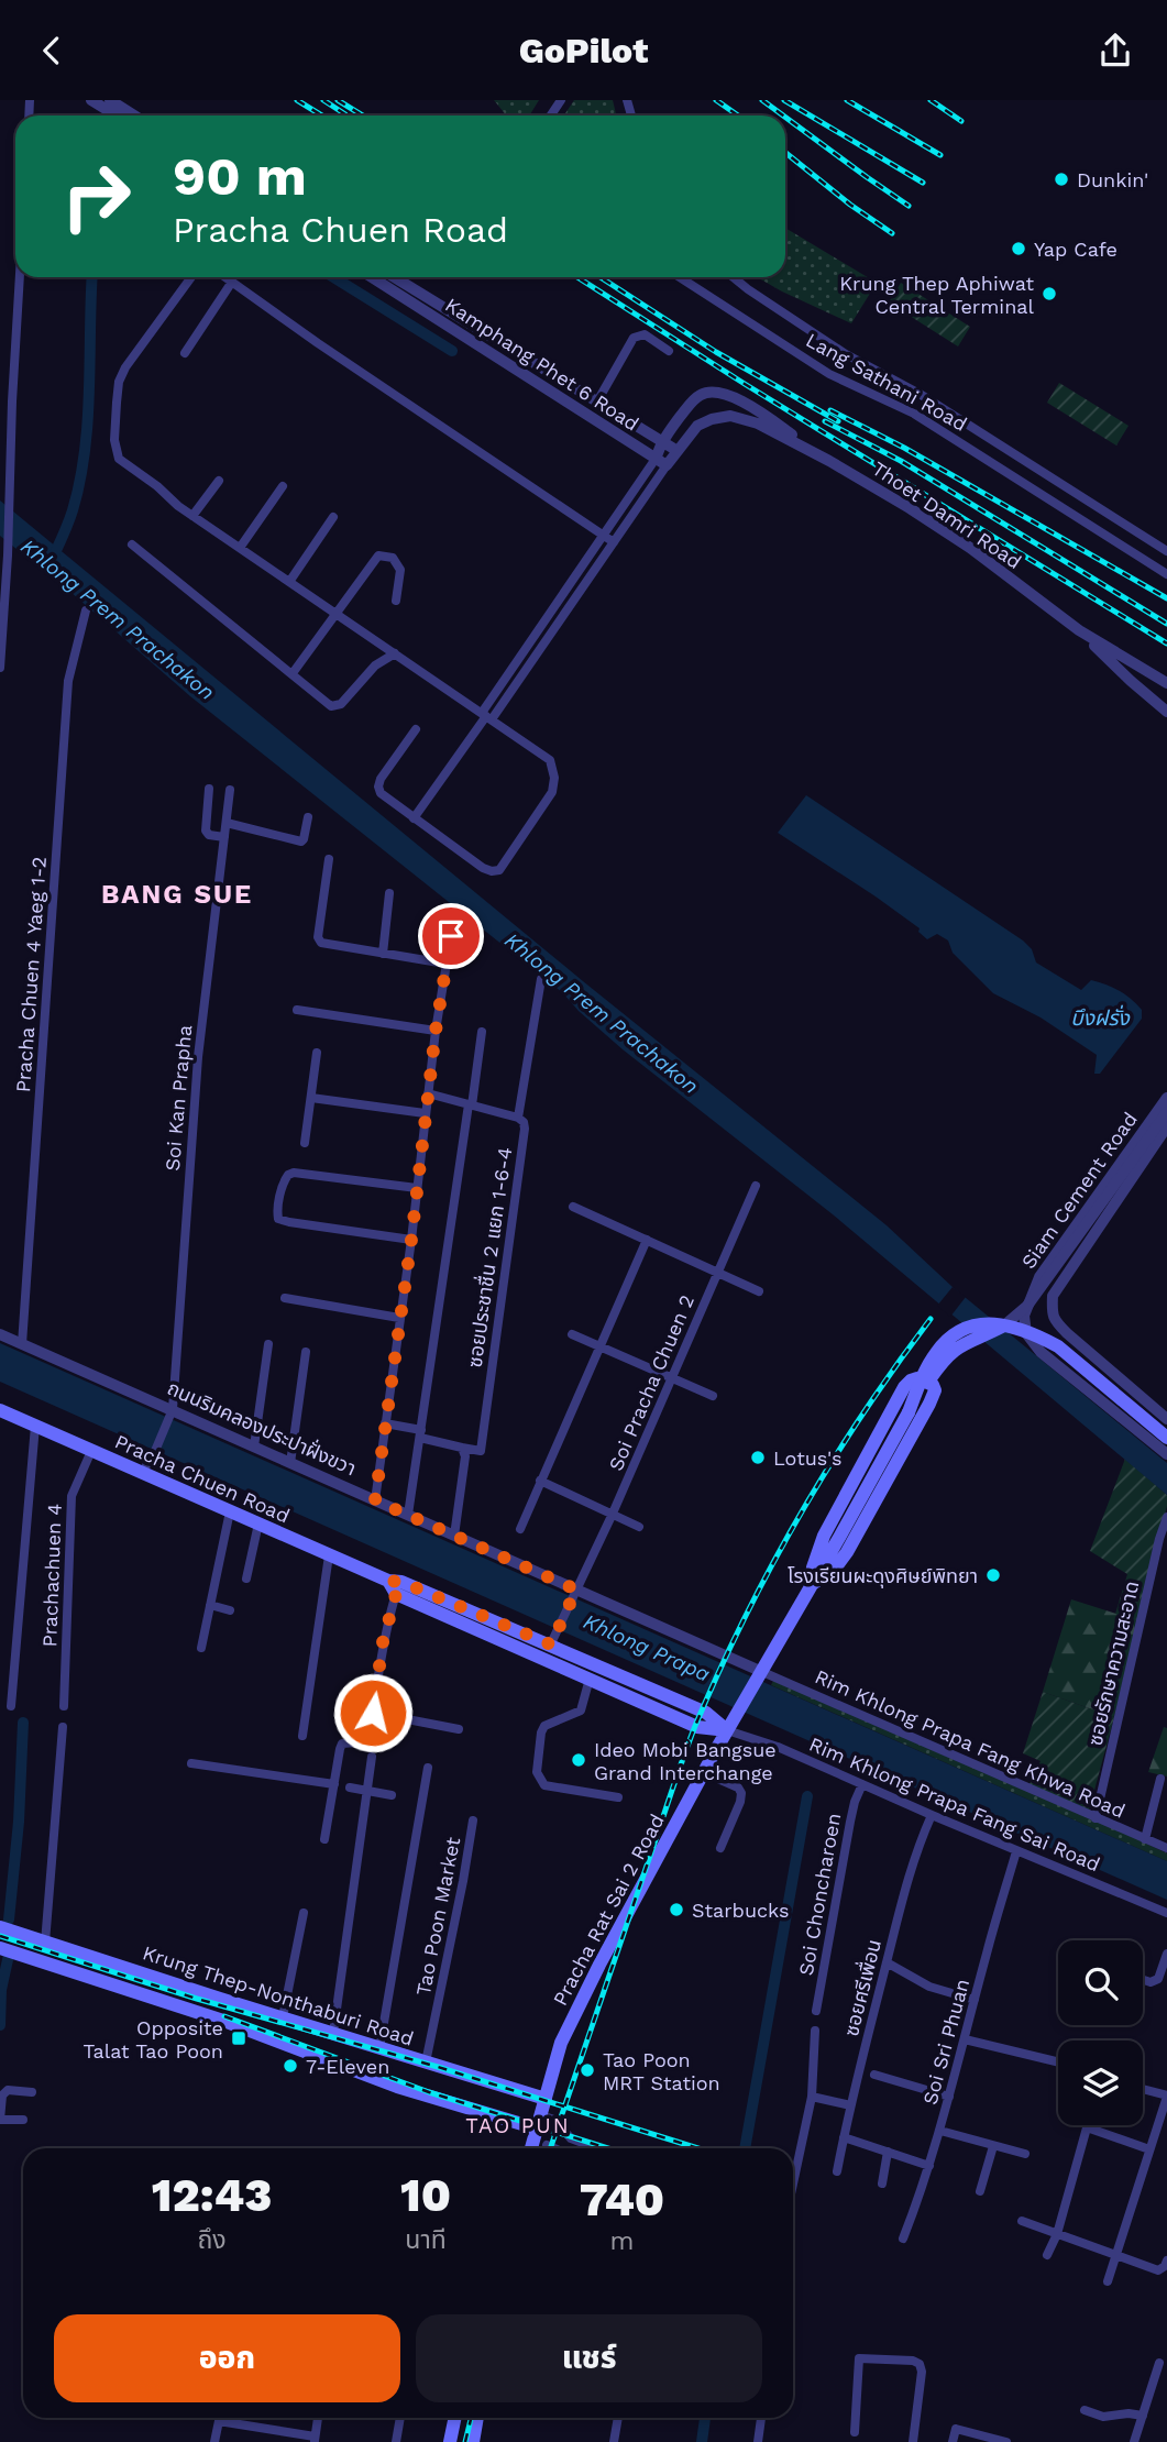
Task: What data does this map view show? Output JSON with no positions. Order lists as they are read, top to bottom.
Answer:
{
  "streets": {
    "main road": ["Pracha Chuen Road", "Pracha Rat Sai 2 Road", "Krung Thep-Nonthaburi Road"],
    "street": [
      "Kamphang Phet 6 Road",
      "Lang Sathani Road",
      "Thoet Damri Road",
      "Pracha Chuen 4 Yaeg 1-2",
      "Soi Kan Prapha",
      "Siam Cement Road",
      "ซอยประชาชื่น 2 แยก 1-6-4",
      "Soi Pracha Chuen 2",
      "ถนนริมคลองประปาฝั่งขวา",
      "Prachachuen 4",
      "ซอยรักษาความสะอาด",
      "Rim Khlong Prapa Fang Khwa Road",
      "Rim Khlong Prapa Fang Sai Road",
      "Soi Choncharoen",
      "Tao Poon Market",
      "ซอยศรีเพื่อน",
      "Soi Sri Phuan"
    ]
  },
  "crossings": [
    ["Kamphang Phet 6 Road", "Thoet Damri Road"],
    ["Pracha Chuen 4 Yaeg 1-2", "ถนนริมคลองประปาฝั่งขวา"],
    ["Soi Kan Prapha", "ถนนริมคลองประปาฝั่งขวา"],
    ["Soi Kan Prapha", "Pracha Chuen Road"],
    ["Siam Cement Road", "Pracha Rat Sai 2 Road"],
    ["Soi Pracha Chuen 2", "ถนนริมคลองประปาฝั่งขวา"],
    ["Soi Pracha Chuen 2", "Pracha Chuen Road"],
    ["ถนนริมคลองประปาฝั่งขวา", "Rim Khlong Prapa Fang Khwa Road"],
    ["ถนนริมคลองประปาฝั่งขวา", "Pracha Rat Sai 2 Road"],
    ["Pracha Chuen Road", "Prachachuen 4"],
    ["Pracha Chuen Road", "Rim Khlong Prapa Fang Sai Road"],
    ["Pracha Chuen Road", "Pracha Rat Sai 2 Road"],
    ["ซอยรักษาความสะอาด", "Rim Khlong Prapa Fang Khwa Road"],
    ["Rim Khlong Prapa Fang Khwa Road", "Pracha Rat Sai 2 Road"],
    ["Rim Khlong Prapa Fang Sai Road", "Soi Choncharoen"],
    ["Rim Khlong Prapa Fang Sai Road", "Pracha Rat Sai 2 Road"],
    ["Rim Khlong Prapa Fang Sai Road", "ซอยศรีเพื่อน"],
    ["Rim Khlong Prapa Fang Sai Road", "Soi Sri Phuan"],
    ["Pracha Rat Sai 2 Road", "Krung Thep-Nonthaburi Road"],
    ["Tao Poon Market", "Krung Thep-Nonthaburi Road"]
  ],
  "districts": ["BANG SUE", "TAO PUN"],
  "water": ["Khlong Prem Prachakon", "บึงฝรั่ง", "Khlong Prapa"],
  "places": {
    "other": [
      "Dunkin'",
      "Yap Cafe",
      "Krung Thep Aphiwat Central Terminal",
      "Lotus's",
      "โรงเรียนผะดุงศิษย์พิทยา",
      "Ideo Mobi Bangsue Grand Interchange",
      "Starbucks",
      "7-Eleven",
      "Tao Poon MRT Station"
    ],
    "transit": ["Opposite Talat Tao Poon"]
  },
  "page": {
    "header": "GoPilot",
    "turn": ["90 m", "Pracha Chuen Road"],
    "eta": [
      "12:43",
      "ถึง",
      "10",
      "นาที",
      "740",
      "m"
    ],
    "buttons": ["ออก", "แชร์"]
  }
}
